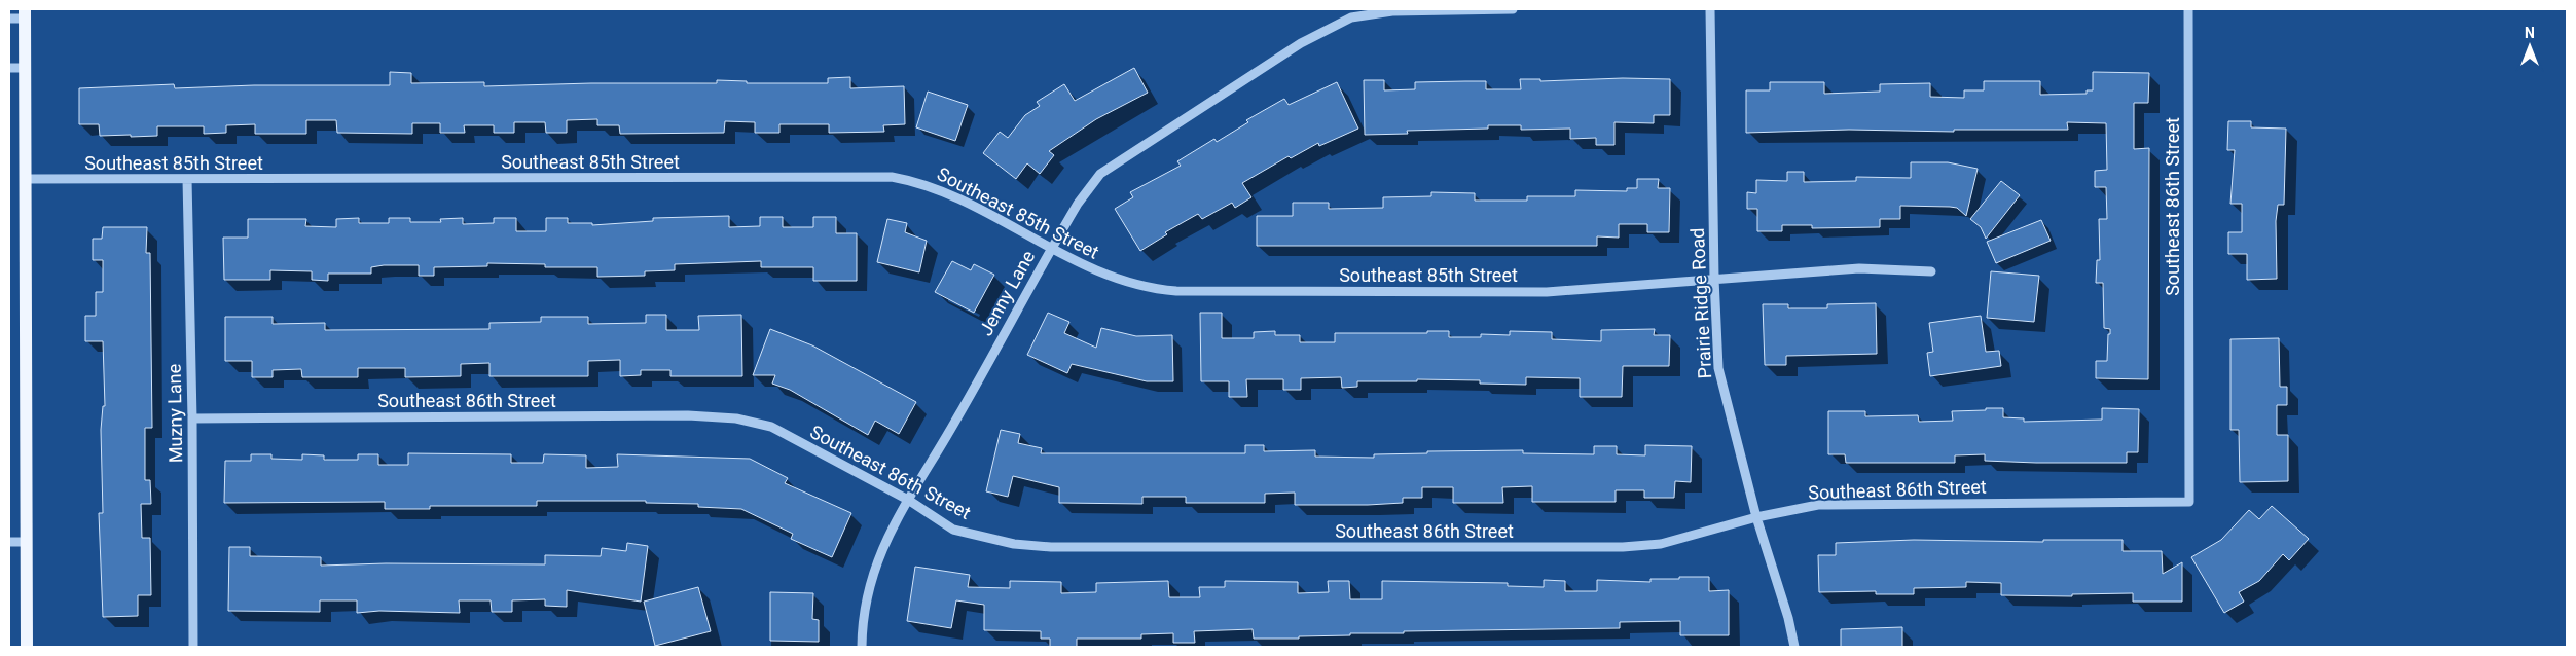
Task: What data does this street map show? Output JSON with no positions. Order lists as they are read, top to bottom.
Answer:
{
  "streets": {
    "street": [
      "Southeast 85th Street",
      "Southeast 86th Street",
      "Jenny Lane",
      "Prairie Ridge Road",
      "Muzny Lane"
    ]
  },
  "crossings": [
    ["Southeast 85th Street", "Jenny Lane"],
    ["Southeast 85th Street", "Prairie Ridge Road"],
    ["Southeast 85th Street", "Muzny Lane"],
    ["Southeast 86th Street", "Jenny Lane"],
    ["Southeast 86th Street", "Prairie Ridge Road"],
    ["Southeast 86th Street", "Muzny Lane"]
  ],
  "north": "top"
}
